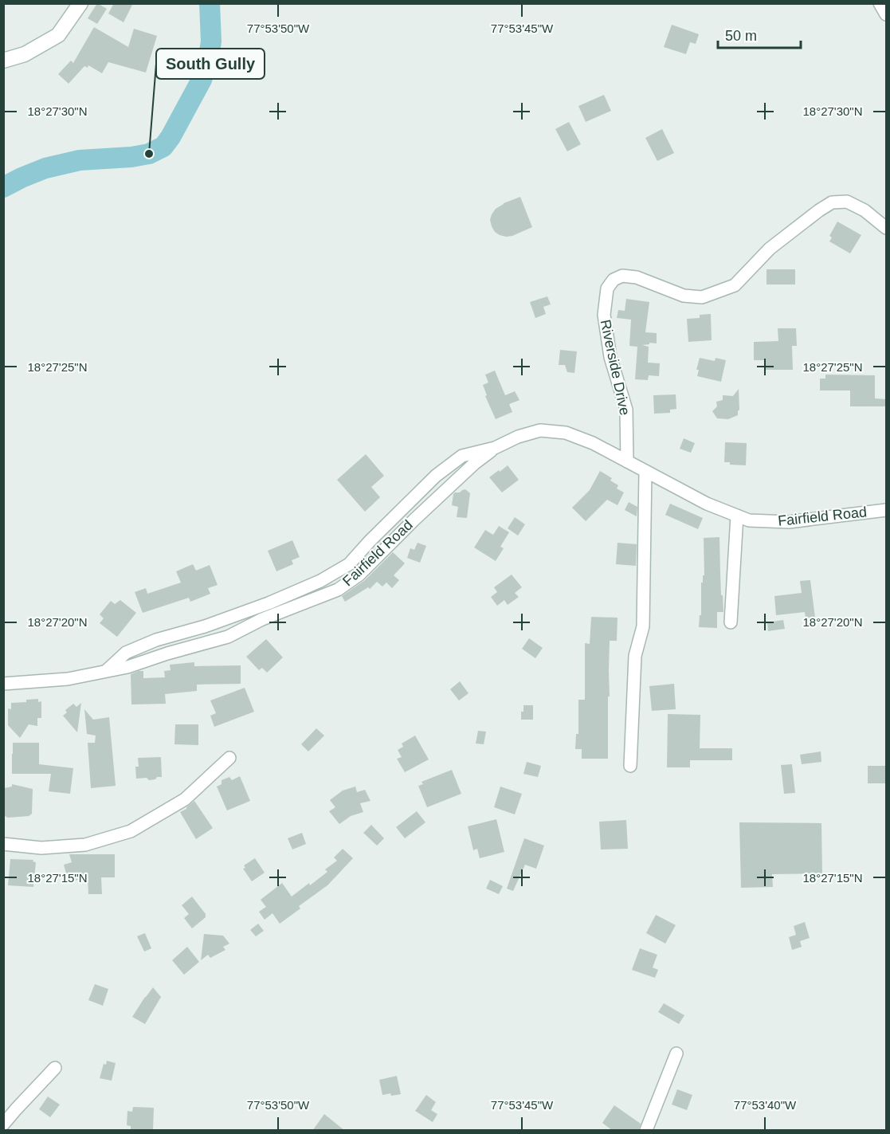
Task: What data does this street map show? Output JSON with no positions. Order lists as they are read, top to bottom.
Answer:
{
  "streets": {
    "street": ["Riverside Drive", "Fairfield Road"]
  },
  "crossings": [
    ["Riverside Drive", "Fairfield Road"]
  ],
  "places": ["South Gully"],
  "scale_bar": "50 m",
  "coordinates": [
    "77°53'50\"W",
    "77°53'45\"W",
    "18°27'30\"N",
    "18°27'25\"N",
    "18°27'20\"N",
    "18°27'15\"N",
    "77°53'40\"W"
  ]
}
